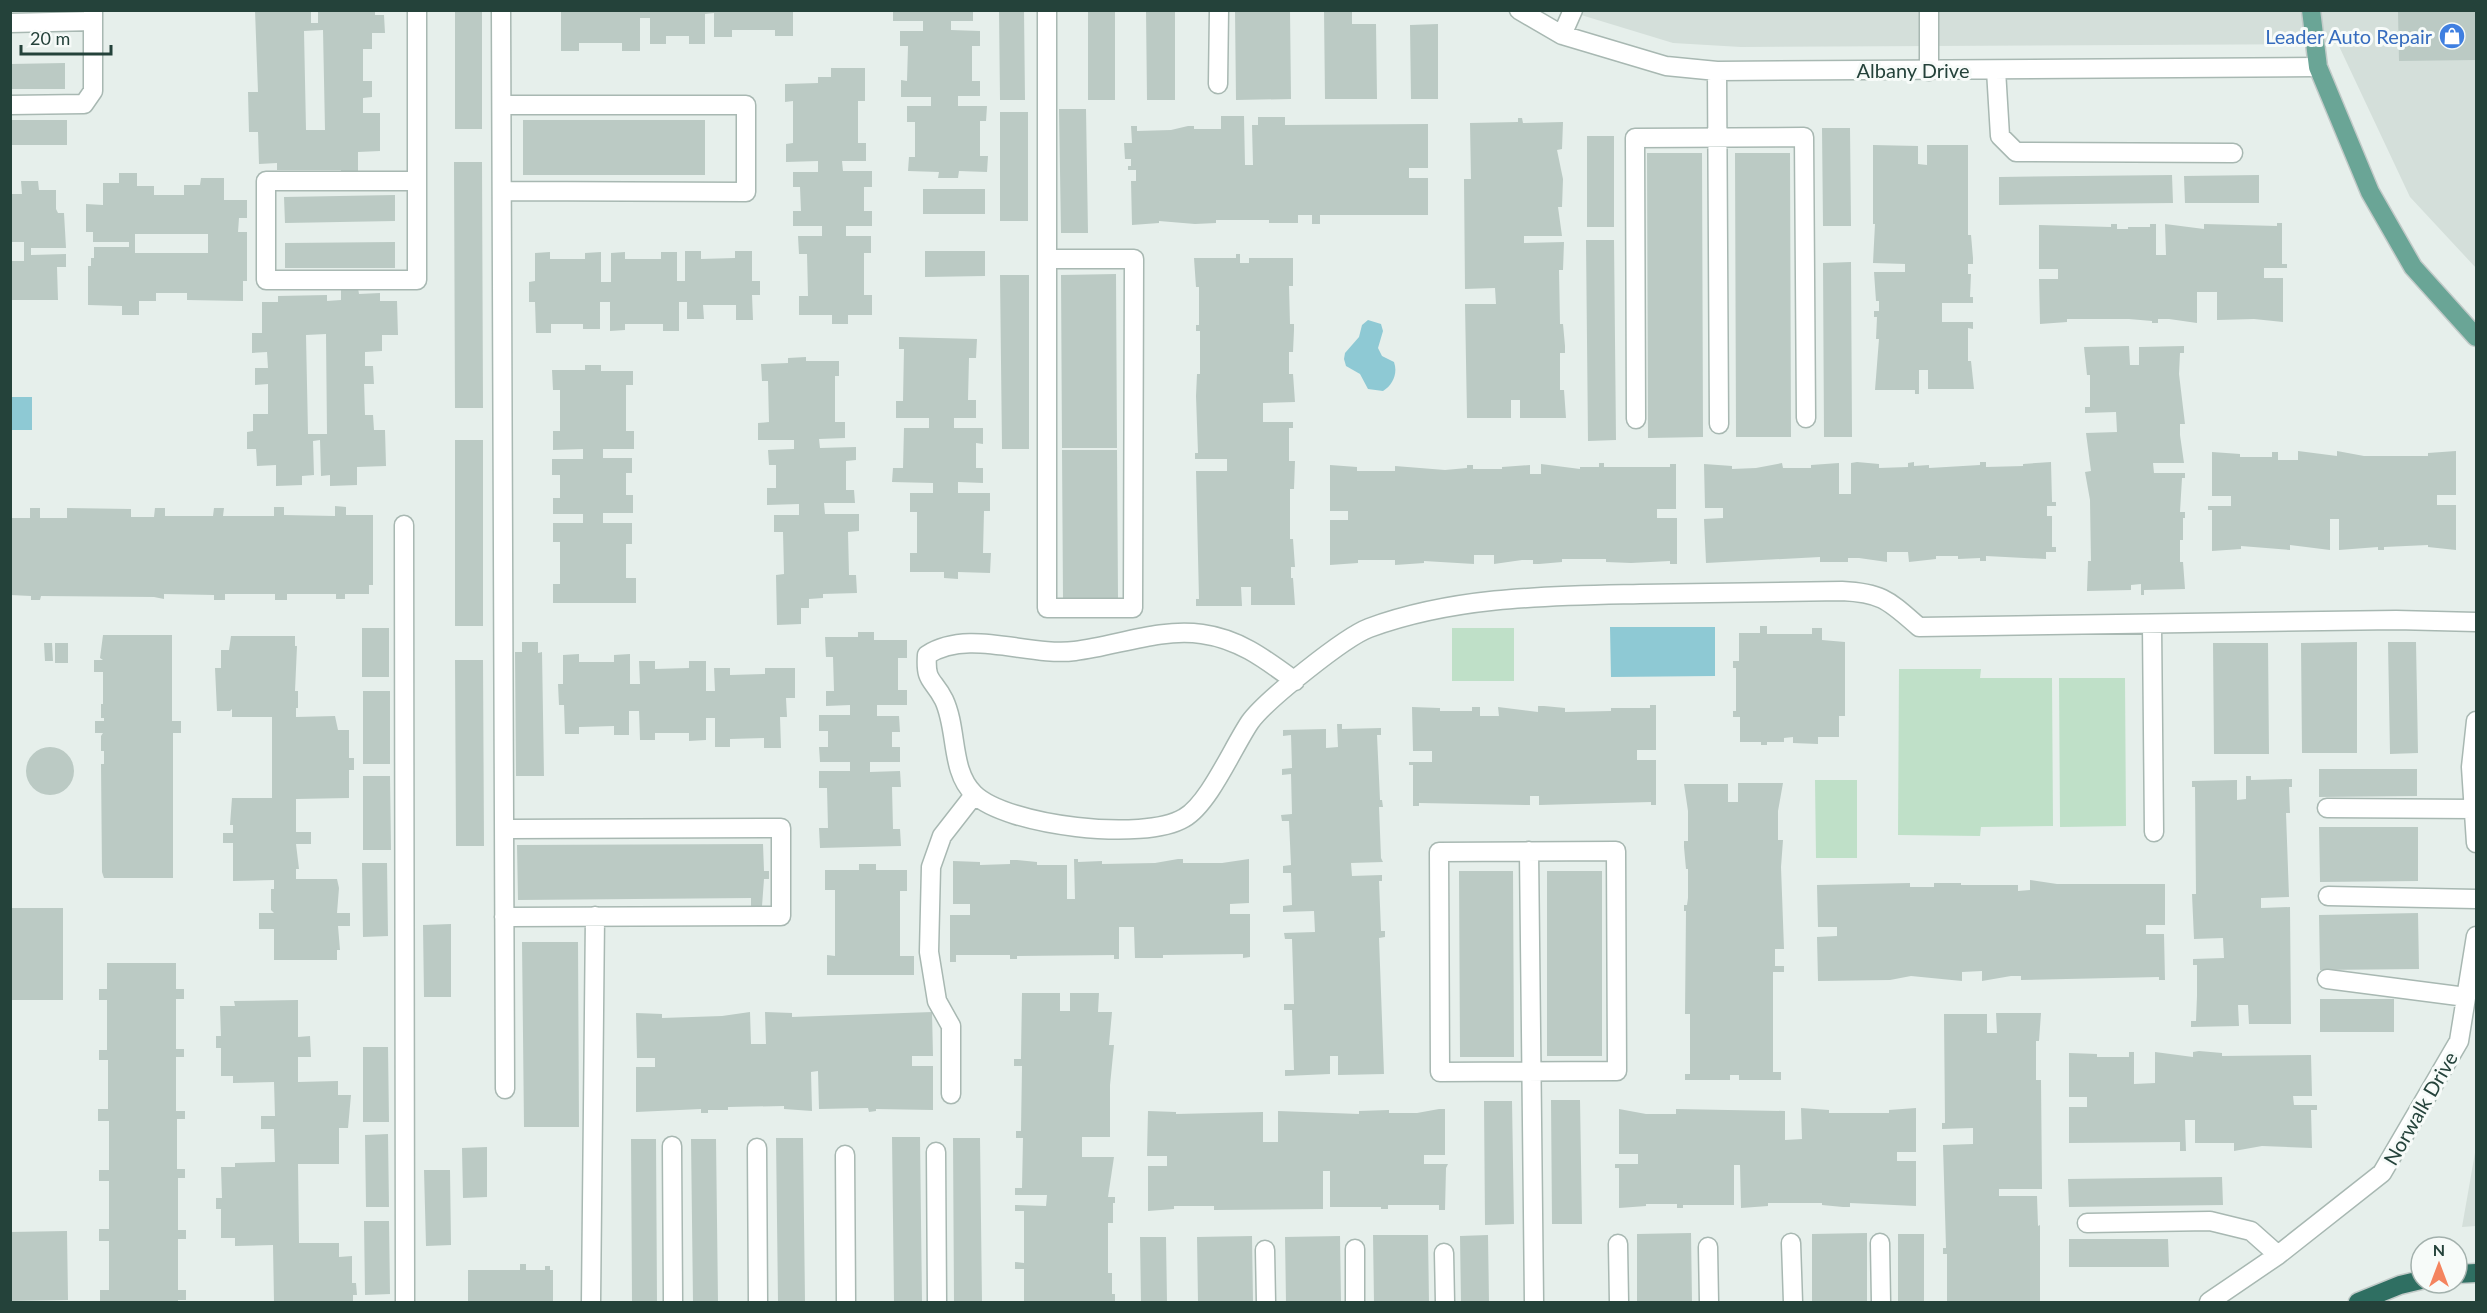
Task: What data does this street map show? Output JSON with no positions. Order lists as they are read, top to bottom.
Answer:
{
  "streets": {
    "street": ["Albany Drive", "Norwalk Drive"]
  },
  "places": {
    "shop": ["Leader Auto Repair"]
  },
  "scale_bar": "20 m",
  "north": "top"
}
